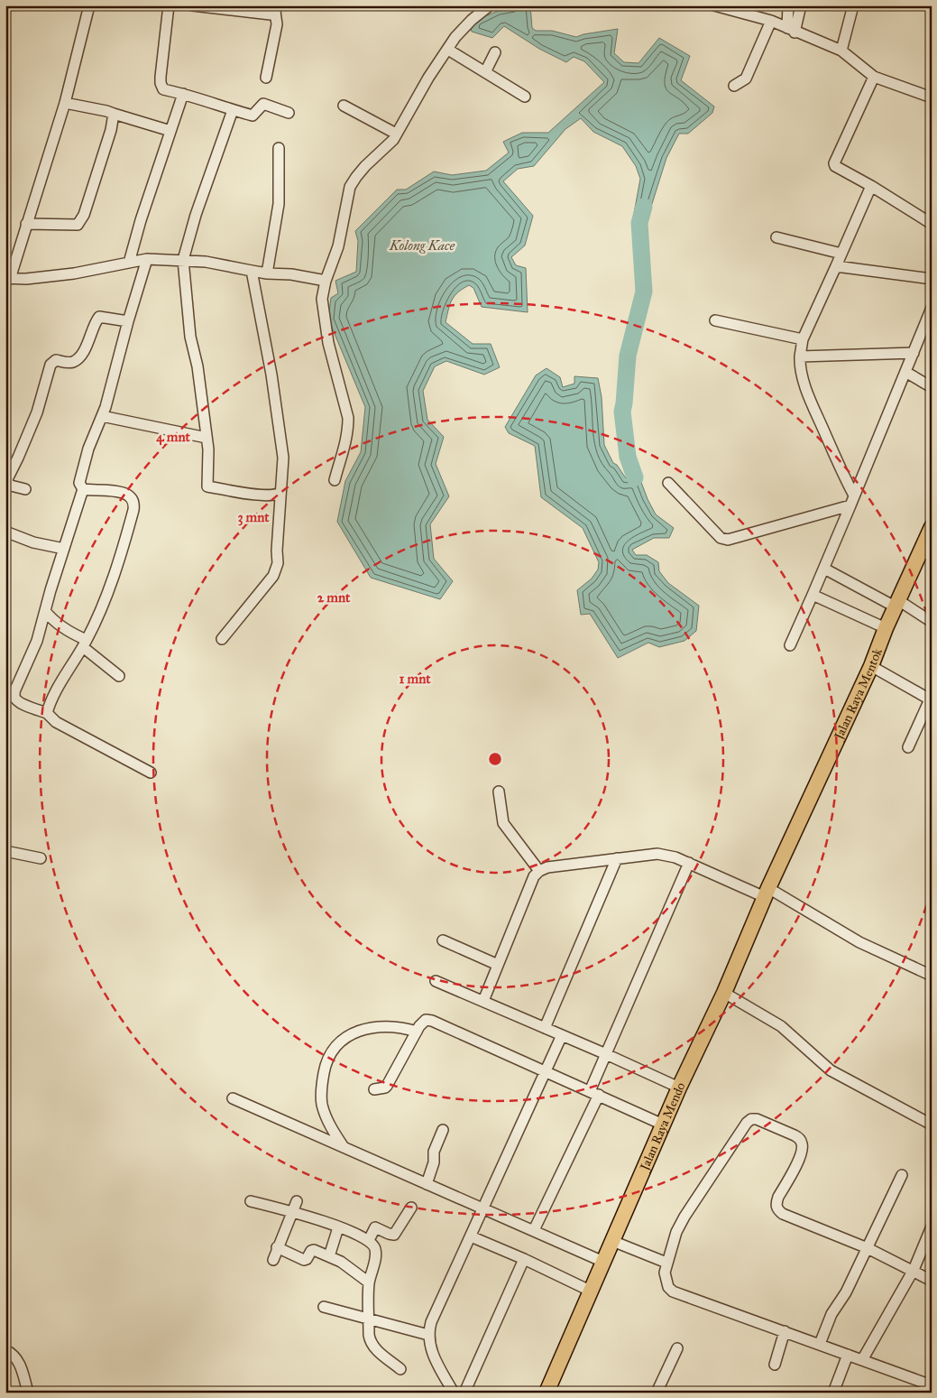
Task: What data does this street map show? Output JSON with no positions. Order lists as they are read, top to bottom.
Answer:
{
  "streets": {
    "highway": ["Jalan Raya Mentok", "Jalan Raya Mendo"]
  },
  "crossings": [
    ["Jalan Raya Mentok", "Jalan Raya Mendo"]
  ],
  "water": ["Kolong Kace"],
  "rings": [
    "4 mnt",
    "3 mnt",
    "2 mnt",
    "1 mnt"
  ]
}
